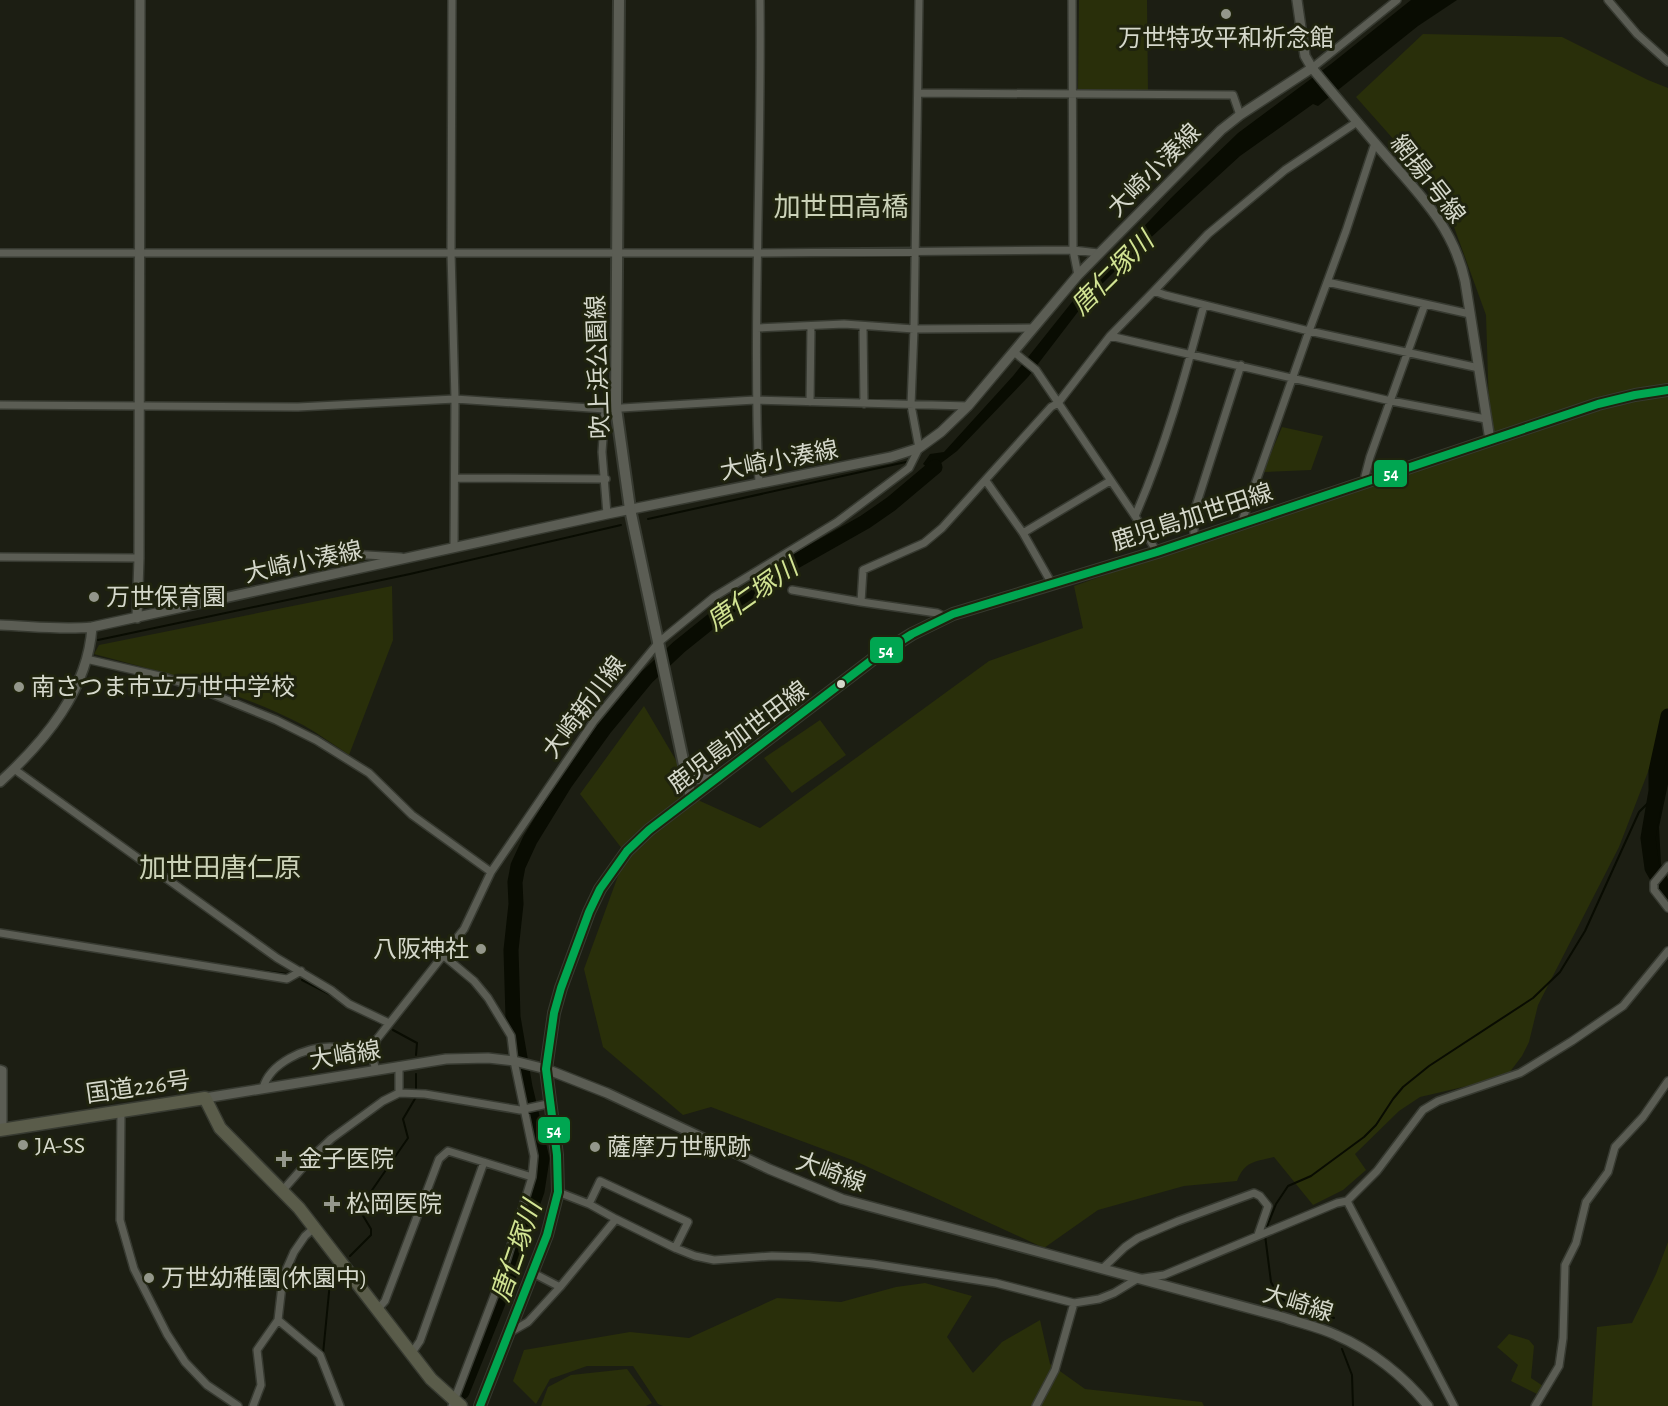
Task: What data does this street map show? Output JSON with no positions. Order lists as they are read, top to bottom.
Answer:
{
  "streets": {
    "highway": ["国道226号"],
    "main road": ["吹上浜公園線", "鹿児島加世田線"],
    "street": [
      "大崎小湊線",
      "網揚1号線",
      "大崎新川線",
      "大崎線"
    ]
  },
  "crossings": [
    ["大崎小湊線", "網揚1号線"],
    ["大崎小湊線", "吹上浜公園線"],
    ["大崎小湊線", "大崎新川線"],
    ["網揚1号線", "鹿児島加世田線"],
    ["吹上浜公園線", "鹿児島加世田線"],
    ["吹上浜公園線", "大崎新川線"],
    ["鹿児島加世田線", "大崎線"],
    ["大崎線", "国道226号"]
  ],
  "districts": ["加世田高橋", "加世田唐仁原"],
  "water": ["唐仁塚川"],
  "places": {
    "other": [
      "万世特攻平和祈念館",
      "万世保育園",
      "南さつま市立万世中学校",
      "八阪神社",
      "JA-SS",
      "薩摩万世駅跡",
      "万世幼稚園(休園中)"
    ],
    "health": ["金子医院", "松岡医院"]
  },
  "lines": ["transit line 54"]
}
